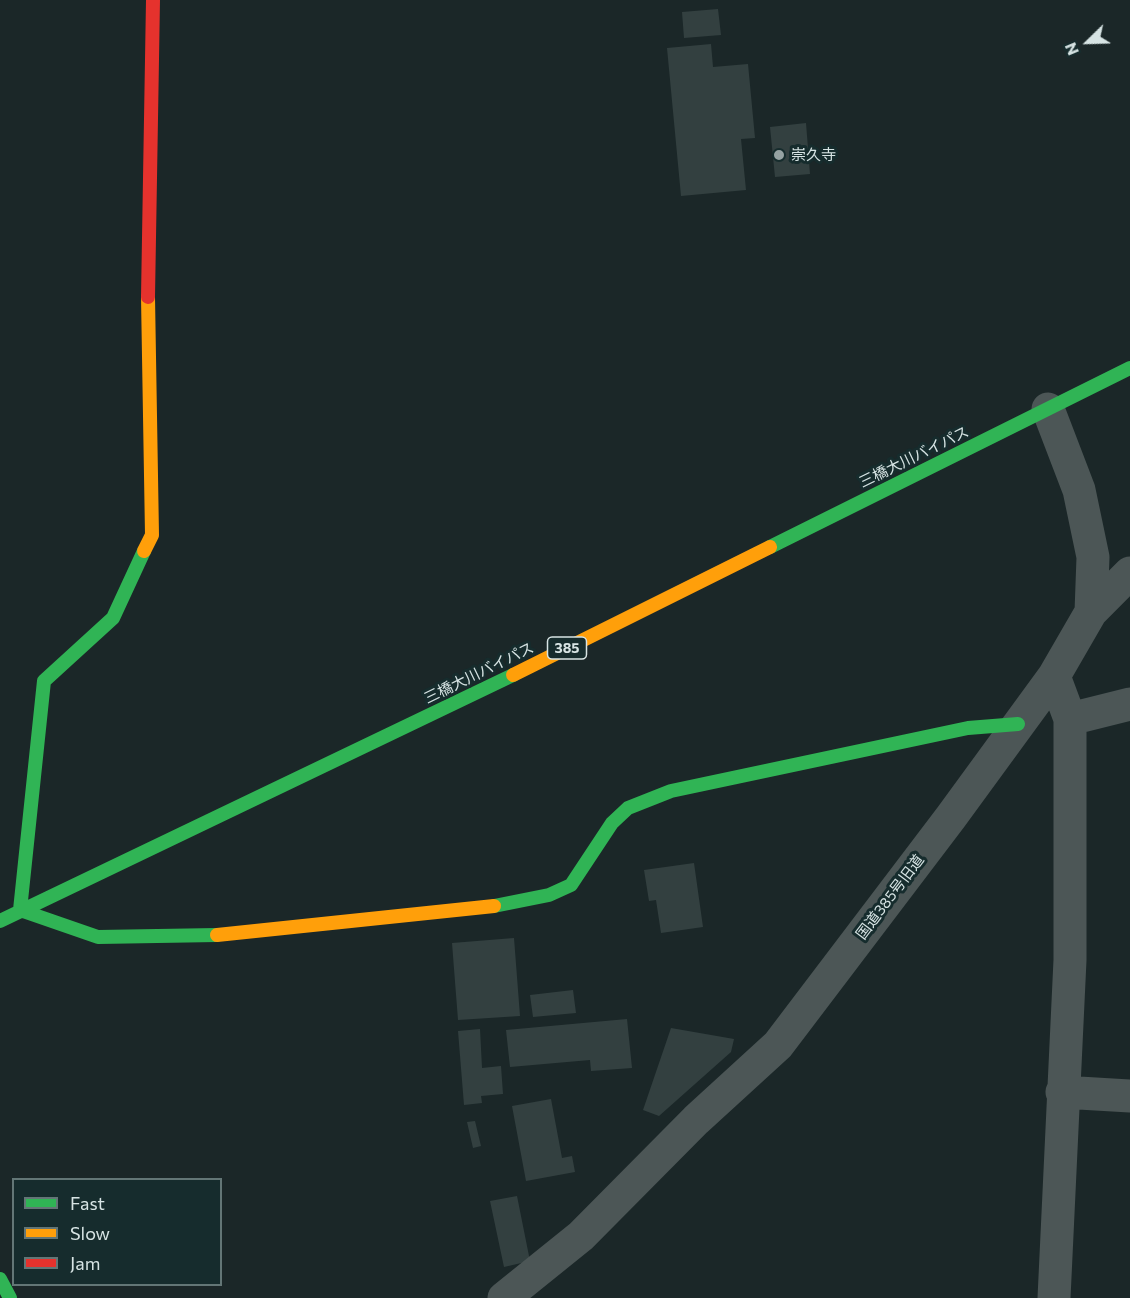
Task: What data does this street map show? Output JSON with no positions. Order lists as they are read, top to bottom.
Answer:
{
  "streets": {
    "main road": ["三橋大川バイパス", "385"],
    "street": ["国道385号旧道"]
  },
  "crossings": [
    ["三橋大川バイパス", "国道385号旧道"]
  ],
  "places": ["崇久寺"],
  "legend": ["Fast", "Slow", "Jam"],
  "north": "bottom left"
}
